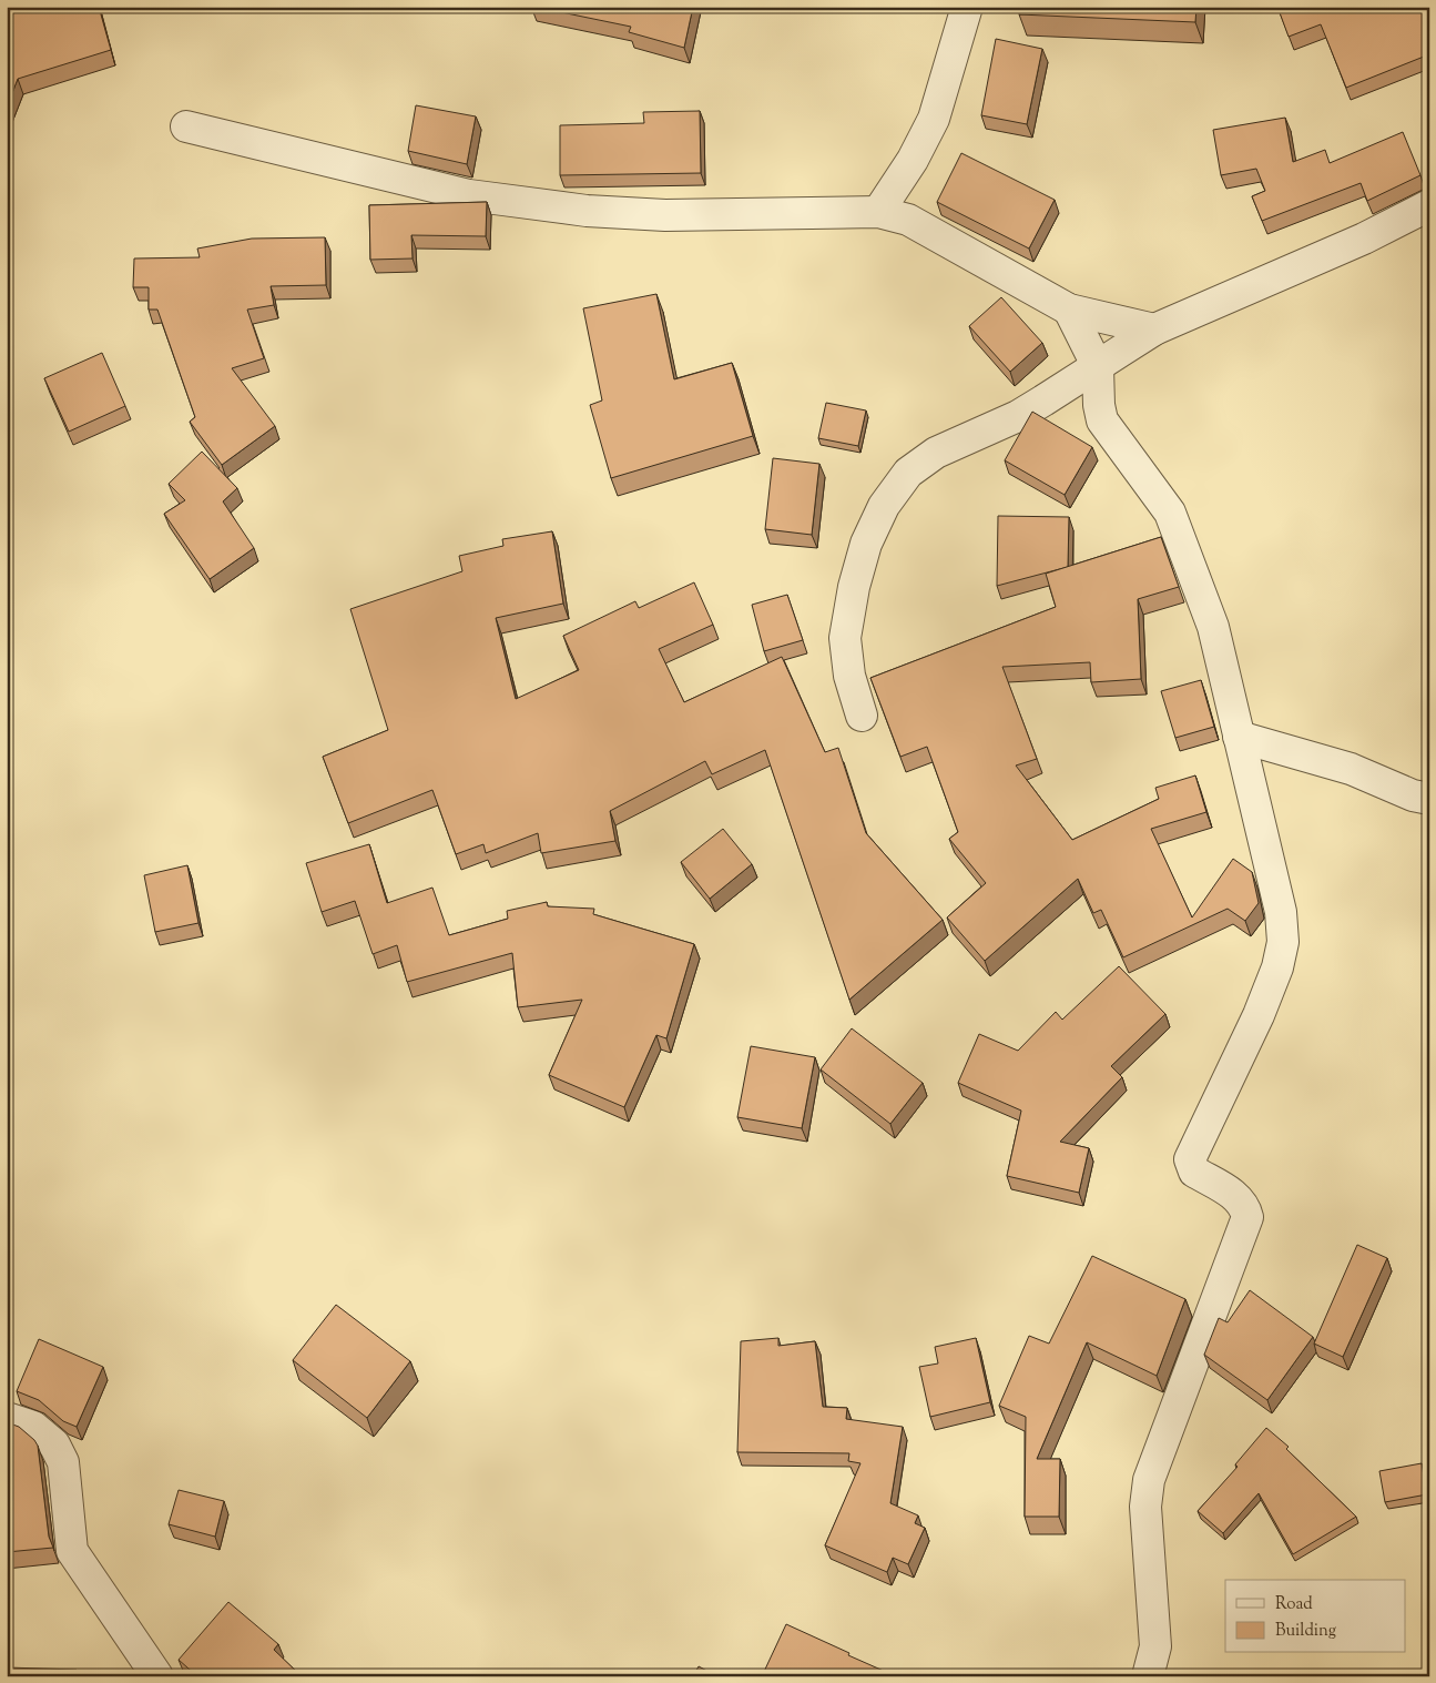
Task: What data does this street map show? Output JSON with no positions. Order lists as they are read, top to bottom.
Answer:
{
  "legend": ["Road", "Building"]
}
